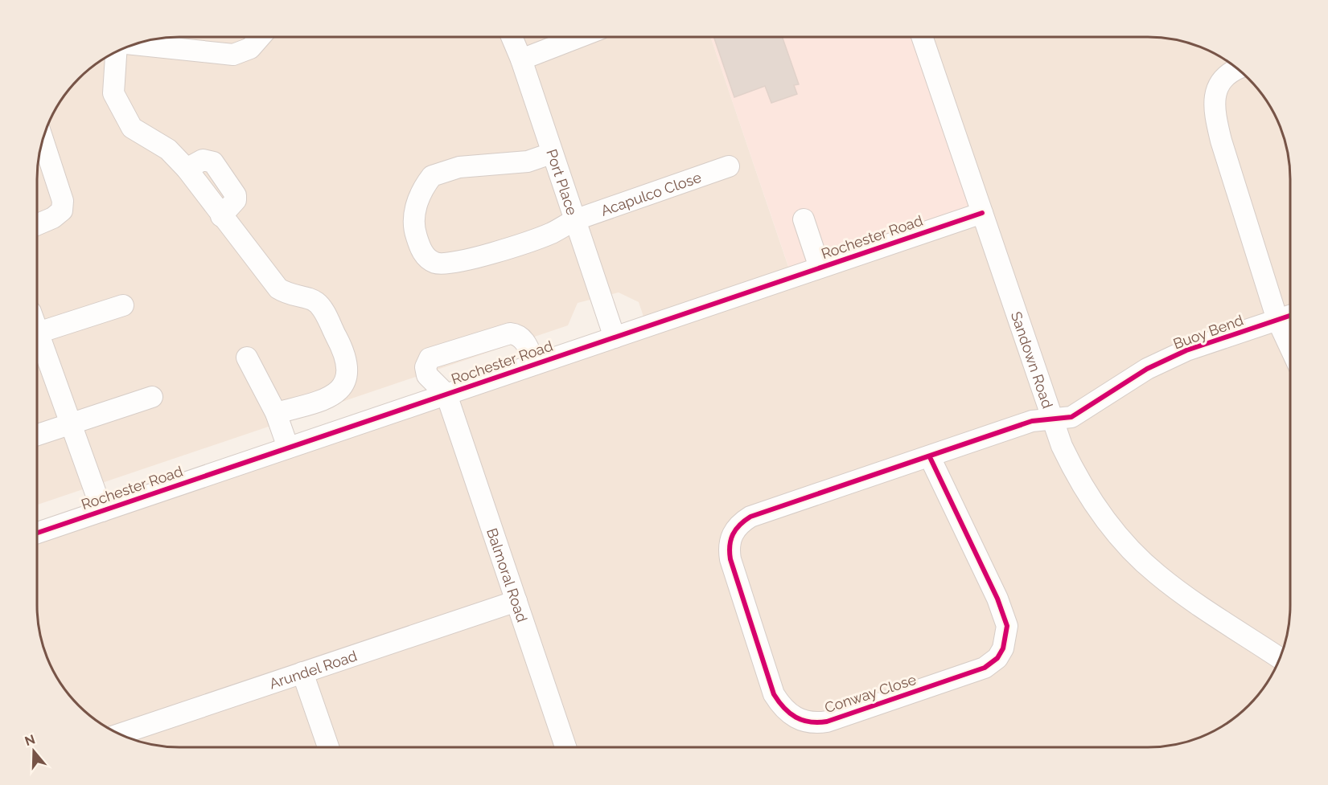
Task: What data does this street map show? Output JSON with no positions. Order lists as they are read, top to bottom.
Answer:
{
  "streets": {
    "street": [
      "Port Place",
      "Acapulco Close",
      "Rochester Road",
      "Buoy Bend",
      "Sandown Road",
      "Balmoral Road",
      "Arundel Road",
      "Conway Close"
    ]
  },
  "crossings": [
    ["Port Place", "Acapulco Close"],
    ["Port Place", "Rochester Road"],
    ["Rochester Road", "Sandown Road"],
    ["Rochester Road", "Balmoral Road"],
    ["Buoy Bend", "Sandown Road"],
    ["Buoy Bend", "Conway Close"],
    ["Sandown Road", "Conway Close"],
    ["Balmoral Road", "Arundel Road"]
  ],
  "north": "top"
}
